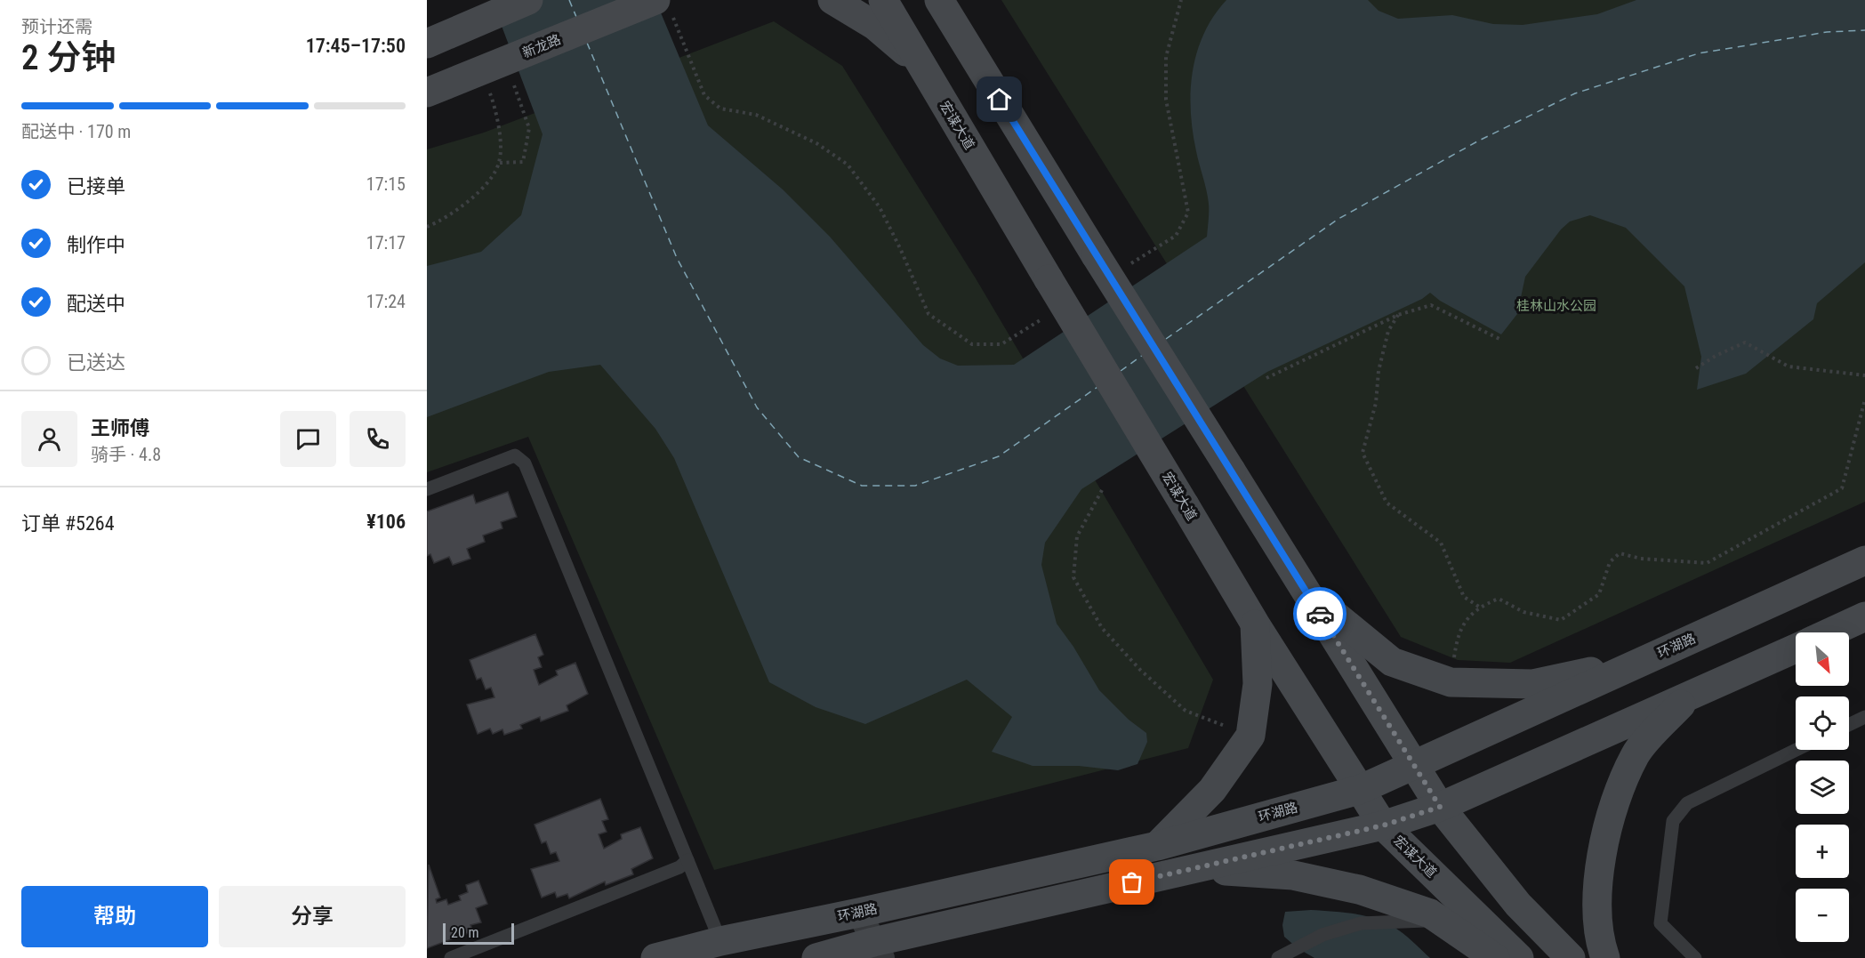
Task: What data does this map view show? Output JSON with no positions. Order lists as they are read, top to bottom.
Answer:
{
  "streets": {
    "main road": ["新龙路", "宏谋大道", "环湖路"]
  },
  "crossings": [
    ["宏谋大道", "环湖路"]
  ],
  "parks": ["桂林山水公园"],
  "scale_bar": "20 m",
  "north": "bottom right",
  "page": {
    "heading": ["2 分钟", "预计还需", "17:45–17:50"],
    "panel": [
      "王师傅",
      "骑手 · 4.8",
      "订单 #5264",
      "¥106"
    ],
    "bar": "配送中 · 170 m",
    "list": [
      ["已接单", "17:15"],
      ["制作中", "17:17"],
      ["配送中", "17:24"],
      "已送达"
    ],
    "map_buttons": ["+", "−"],
    "buttons": ["帮助", "分享"],
    "scale": "20 m"
  }
}
